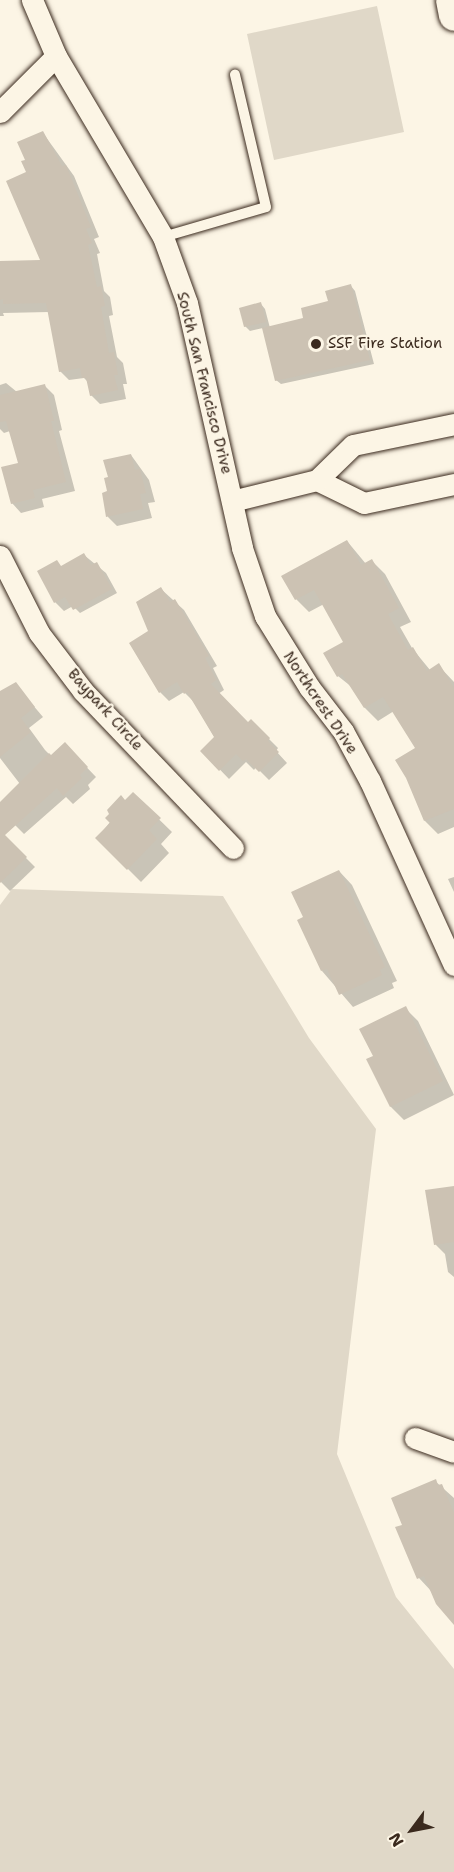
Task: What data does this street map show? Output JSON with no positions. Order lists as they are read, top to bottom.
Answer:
{
  "streets": {
    "street": ["South San Francisco Drive", "Northcrest Drive", "Baypark Circle"]
  },
  "crossings": [
    ["South San Francisco Drive", "Northcrest Drive"]
  ],
  "places": ["SSF Fire Station"],
  "north": "bottom left"
}
